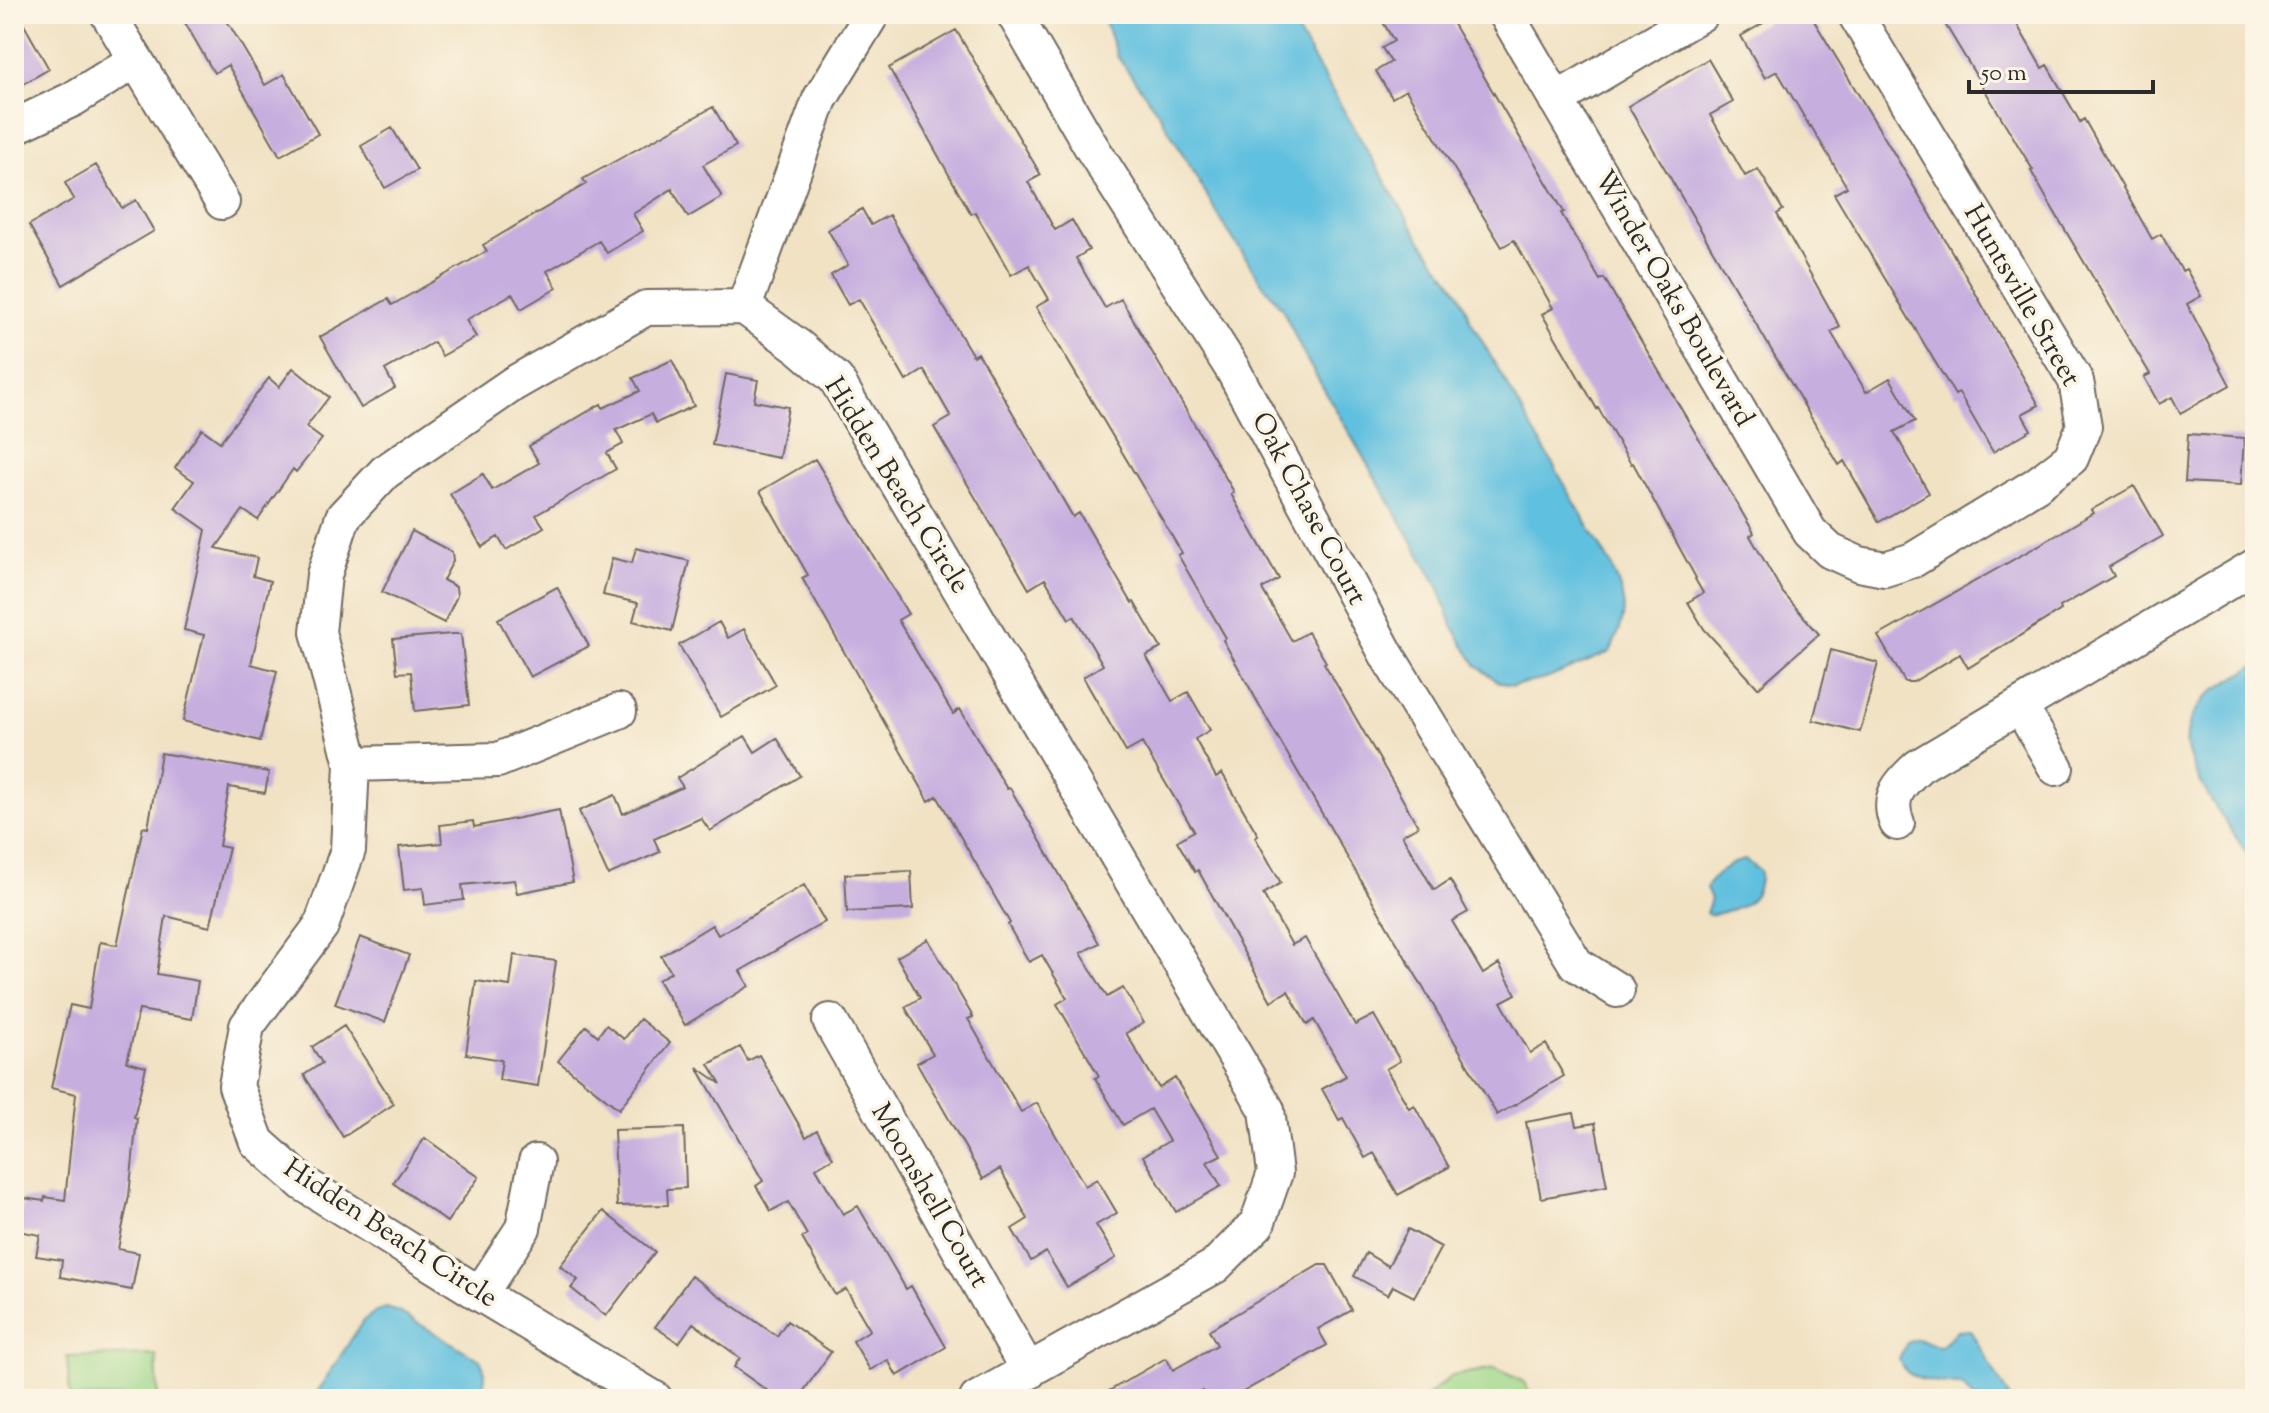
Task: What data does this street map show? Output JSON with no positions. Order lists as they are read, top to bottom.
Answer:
{
  "streets": {
    "street": [
      "Huntsville Street",
      "Winder Oaks Boulevard",
      "Hidden Beach Circle",
      "Oak Chase Court",
      "Moonshell Court"
    ]
  },
  "crossings": [
    ["Huntsville Street", "Winder Oaks Boulevard"],
    ["Hidden Beach Circle", "Moonshell Court"]
  ],
  "scale_bar": "50 m"
}
